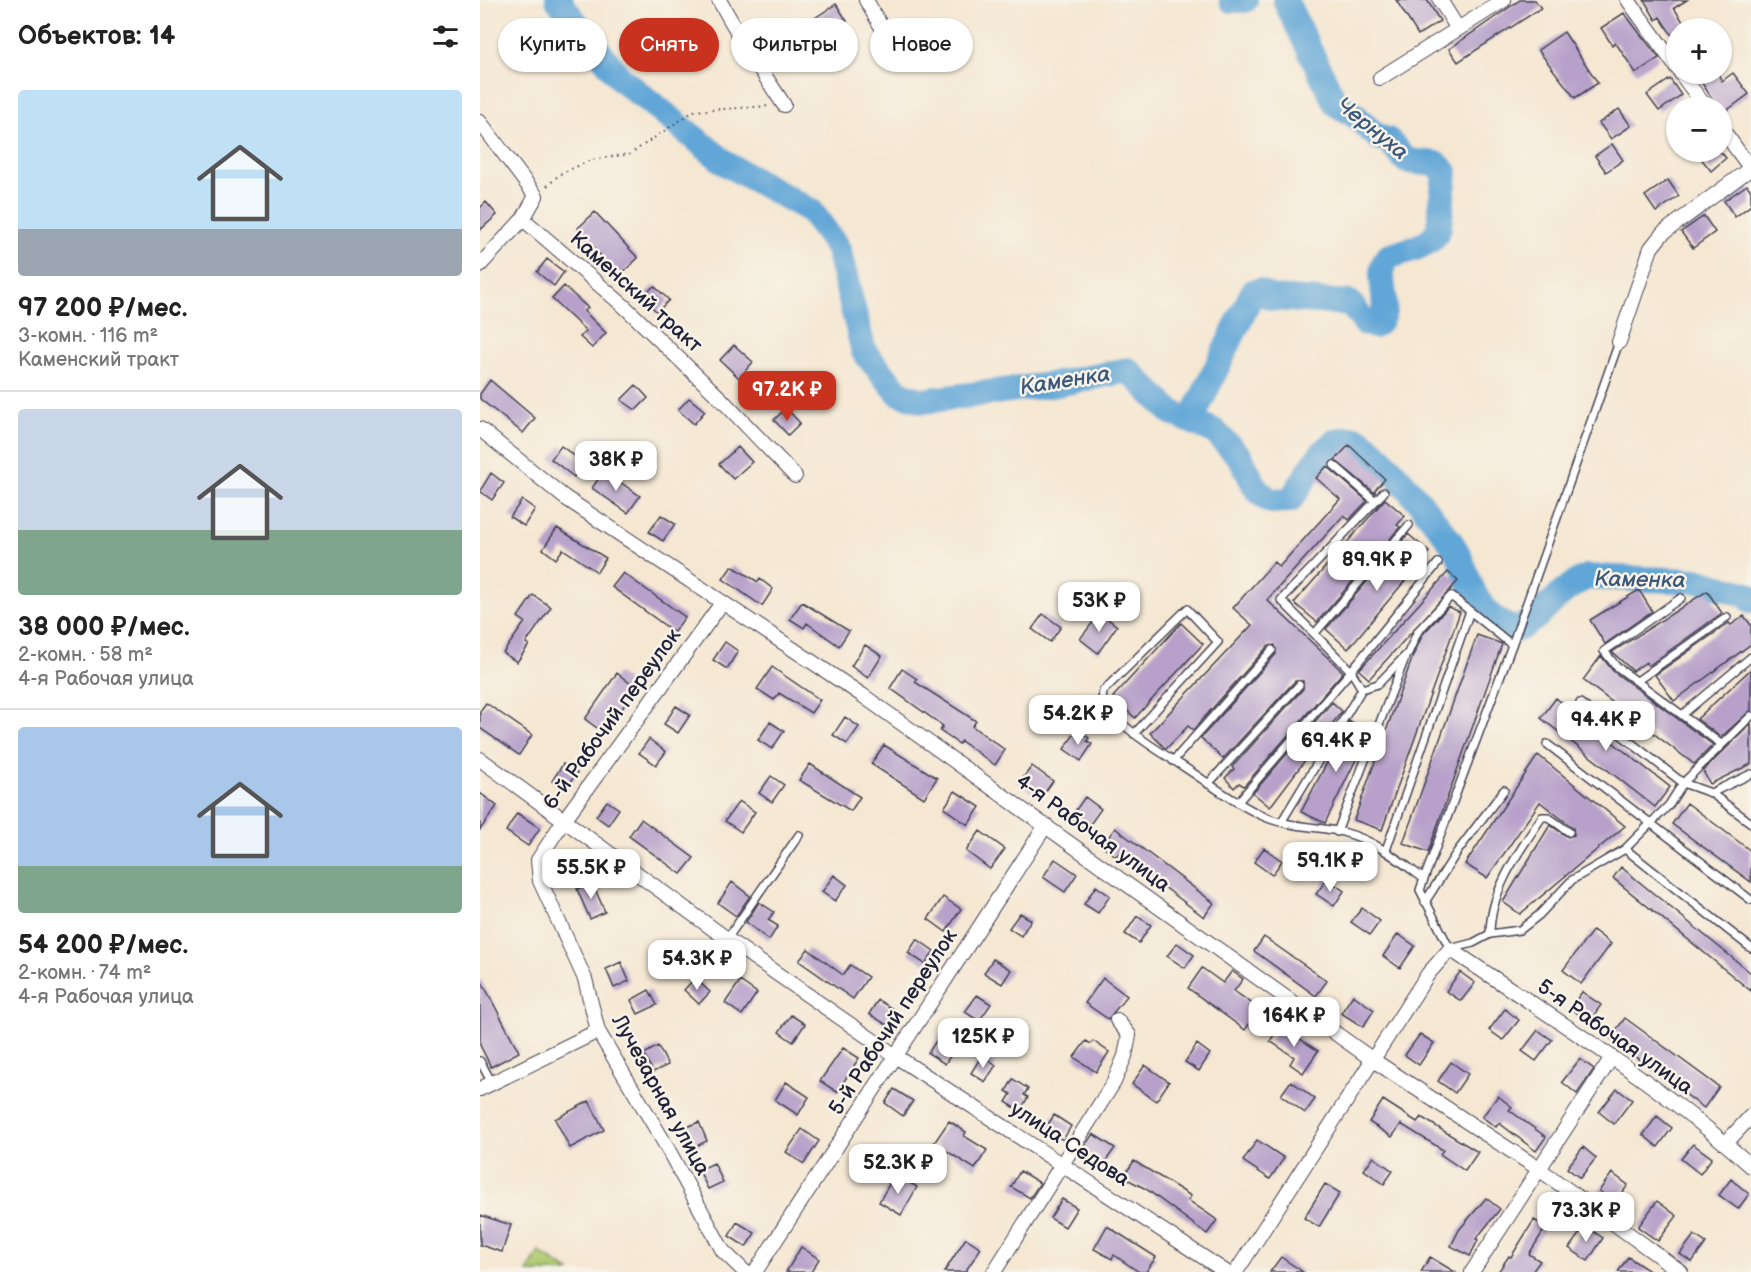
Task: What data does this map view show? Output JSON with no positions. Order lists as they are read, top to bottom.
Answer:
{
  "streets": {
    "street": [
      "Каменский тракт",
      "6-й Рабочий переулок",
      "4-я Рабочая улица",
      "5-й Рабочий переулок",
      "5-я Рабочая улица",
      "Лучезарная улица",
      "улица Седова"
    ]
  },
  "crossings": [
    ["6-й Рабочий переулок", "4-я Рабочая улица"],
    ["6-й Рабочий переулок", "Лучезарная улица"],
    ["6-й Рабочий переулок", "улица Седова"],
    ["4-я Рабочая улица", "5-й Рабочий переулок"],
    ["5-й Рабочий переулок", "улица Седова"]
  ],
  "water": ["Чернуха", "Каменка"],
  "page": {
    "heading": "Объектов: 14",
    "map_buttons": ["+", "−"],
    "chip": [
      "Купить",
      "Снять",
      "Фильтры",
      "Новое"
    ],
    "list": [
      {
        "name": "97 200 ₽/мес.",
        "note": "3-комн. · 116 m² · Каменский тракт"
      },
      {
        "name": "38 000 ₽/мес.",
        "note": "2-комн. · 58 m² · 4-я Рабочая улица"
      },
      {
        "name": "54 200 ₽/мес.",
        "note": "2-комн. · 74 m² · 4-я Рабочая улица"
      }
    ],
    "price": [
      "97.2K ₽",
      "38K ₽",
      "89.9K ₽",
      "53K ₽",
      "54.2K ₽",
      "94.4K ₽",
      "69.4K ₽",
      "59.1K ₽",
      "55.5K ₽",
      "54.3K ₽",
      "164K ₽",
      "125K ₽",
      "52.3K ₽",
      "73.3K ₽"
    ]
  }
}
